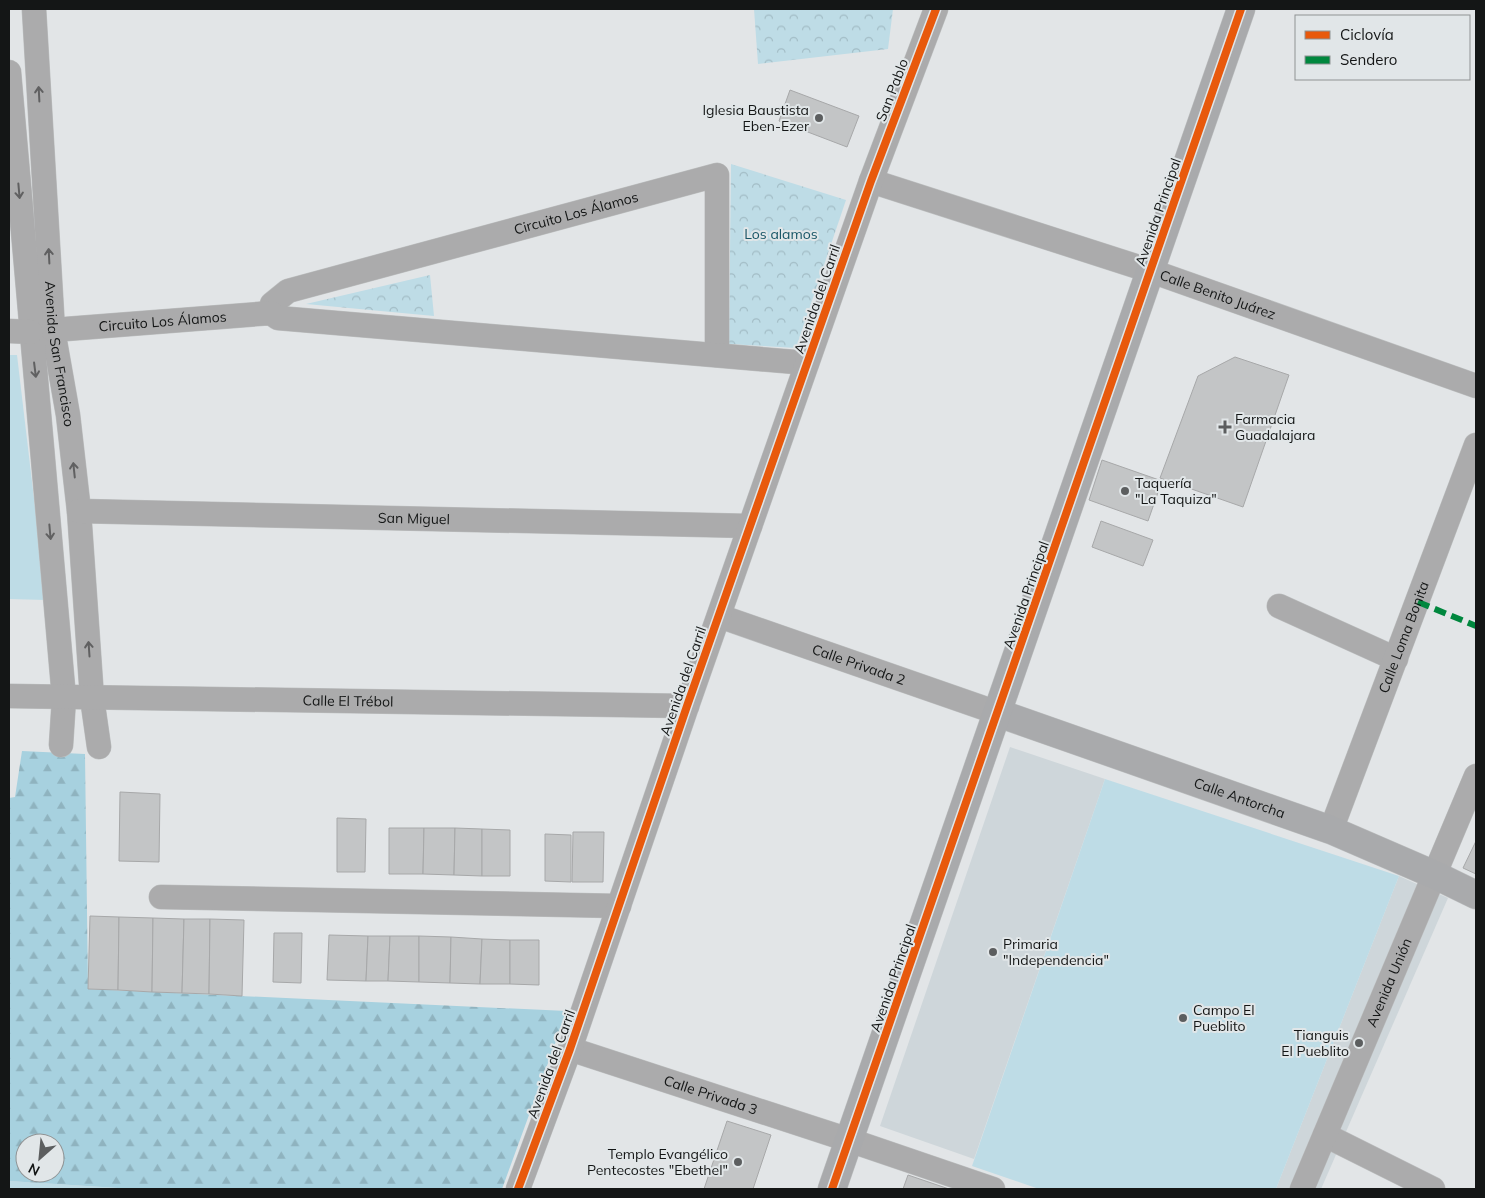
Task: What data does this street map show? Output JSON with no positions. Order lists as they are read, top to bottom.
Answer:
{
  "streets": {
    "street": [
      "San Pablo",
      "Avenida Principal",
      "Circuito Los Álamos",
      "Calle Benito Juárez",
      "Avenida del Carril",
      "Avenida San Francisco",
      "San Miguel",
      "Calle Loma Bonita",
      "Calle Privada 2",
      "Calle El Trébol",
      "Calle Antorcha",
      "Avenida Unión",
      "Calle Privada 3"
    ]
  },
  "crossings": [
    ["San Pablo", "Calle Benito Juárez"],
    ["San Pablo", "Avenida del Carril"],
    ["Avenida Principal", "Calle Benito Juárez"],
    ["Avenida Principal", "Calle Privada 2"],
    ["Avenida Principal", "Calle Antorcha"],
    ["Avenida Principal", "Calle Privada 3"],
    ["Circuito Los Álamos", "Avenida del Carril"],
    ["Circuito Los Álamos", "Avenida San Francisco"],
    ["Calle Benito Juárez", "Avenida del Carril"],
    ["Avenida del Carril", "San Miguel"],
    ["Avenida del Carril", "Calle Privada 2"],
    ["Avenida del Carril", "Calle El Trébol"],
    ["Avenida del Carril", "Calle Privada 3"],
    ["Avenida San Francisco", "San Miguel"],
    ["Avenida San Francisco", "Calle El Trébol"],
    ["Calle Loma Bonita", "Calle Antorcha"],
    ["Calle Privada 2", "Calle Antorcha"],
    ["Calle Antorcha", "Avenida Unión"]
  ],
  "parks": ["Los alamos"],
  "places": {
    "other": [
      "Iglesia Baustista Eben-Ezer",
      "Taquería \"La Taquiza\"",
      "Primaria \"Independencia\"",
      "Campo El Pueblito",
      "Tianguis El Pueblito",
      "Templo Evangélico Pentecostes \"Ebethel\""
    ],
    "health": ["Farmacia Guadalajara"]
  },
  "legend": ["Ciclovía", "Sendero"],
  "north": "bottom left"
}
